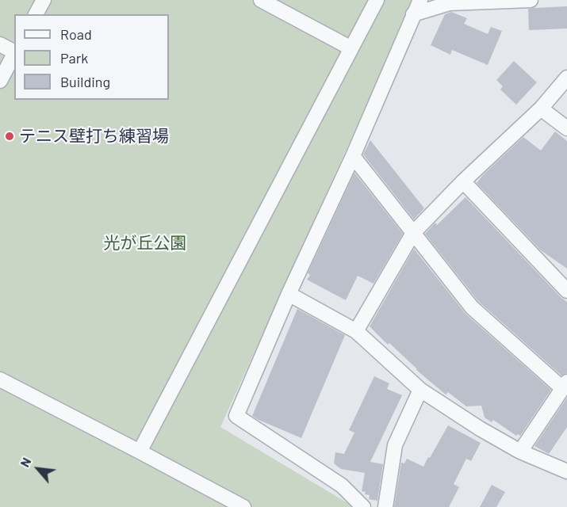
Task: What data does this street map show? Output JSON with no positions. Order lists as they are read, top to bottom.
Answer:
{
  "parks": ["光が丘公園"],
  "places": ["テニス壁打ち練習場"],
  "legend": ["Road", "Park", "Building"],
  "north": "top left"
}
